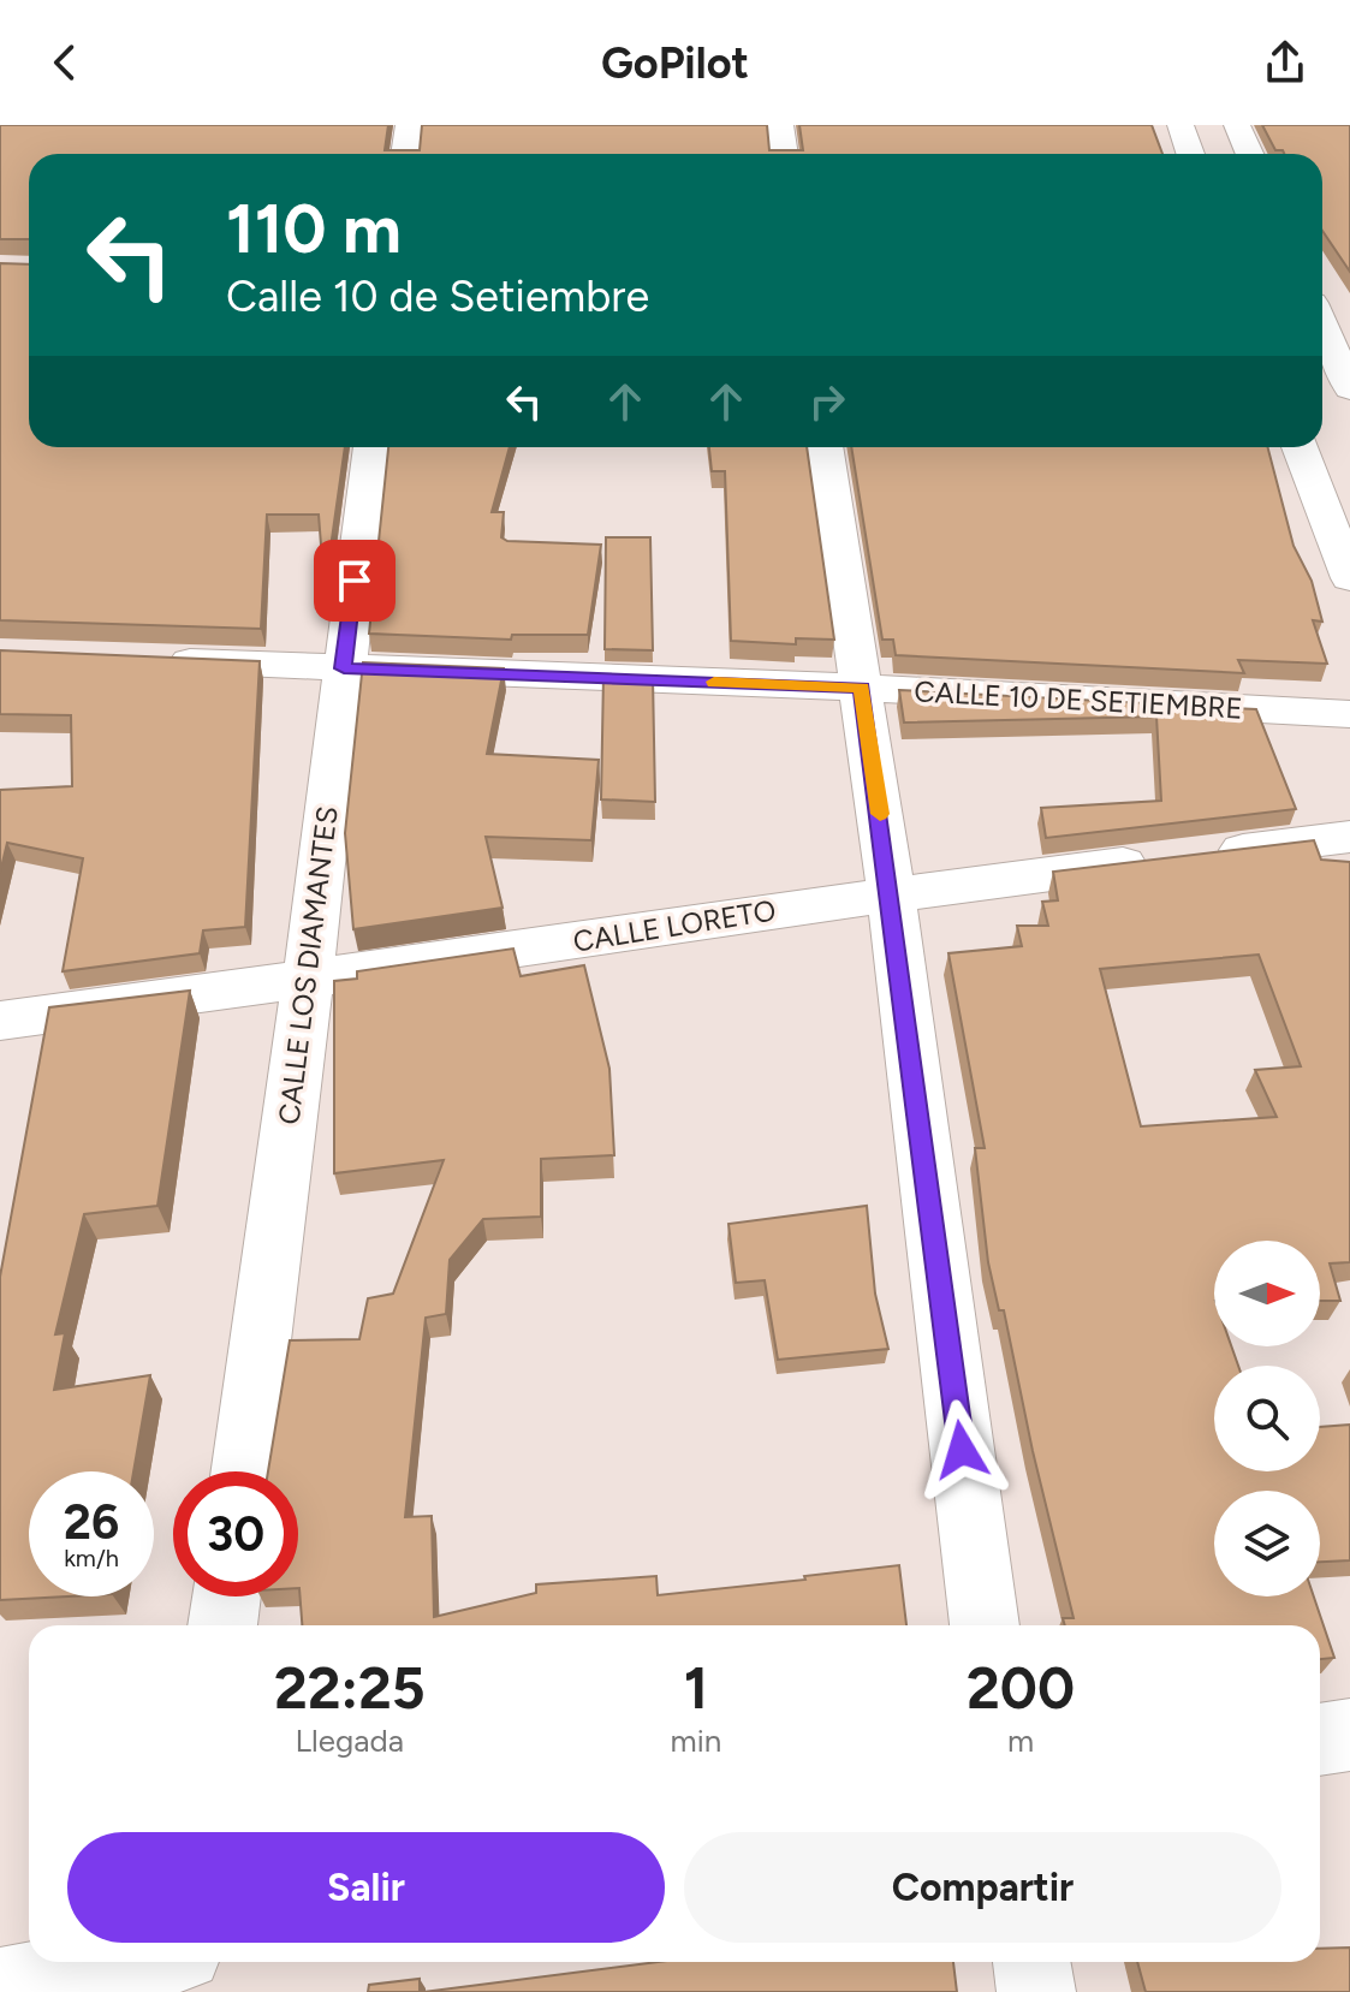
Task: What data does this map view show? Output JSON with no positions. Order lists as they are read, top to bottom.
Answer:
{
  "streets": {
    "street": ["CALLE 10 DE SETIEMBRE", "CALLE LORETO", "CALLE LOS DIAMANTES"]
  },
  "crossings": [
    ["CALLE 10 DE SETIEMBRE", "CALLE LOS DIAMANTES"],
    ["CALLE LORETO", "CALLE LOS DIAMANTES"]
  ],
  "north": "right",
  "page": {
    "header": "GoPilot",
    "turn": ["110 m", "Calle 10 de Setiembre"],
    "speed": "26 km/h",
    "limit": "30",
    "eta": [
      "22:25",
      "Llegada",
      "1",
      "min",
      "200",
      "m"
    ],
    "buttons": ["Salir", "Compartir"]
  }
}
